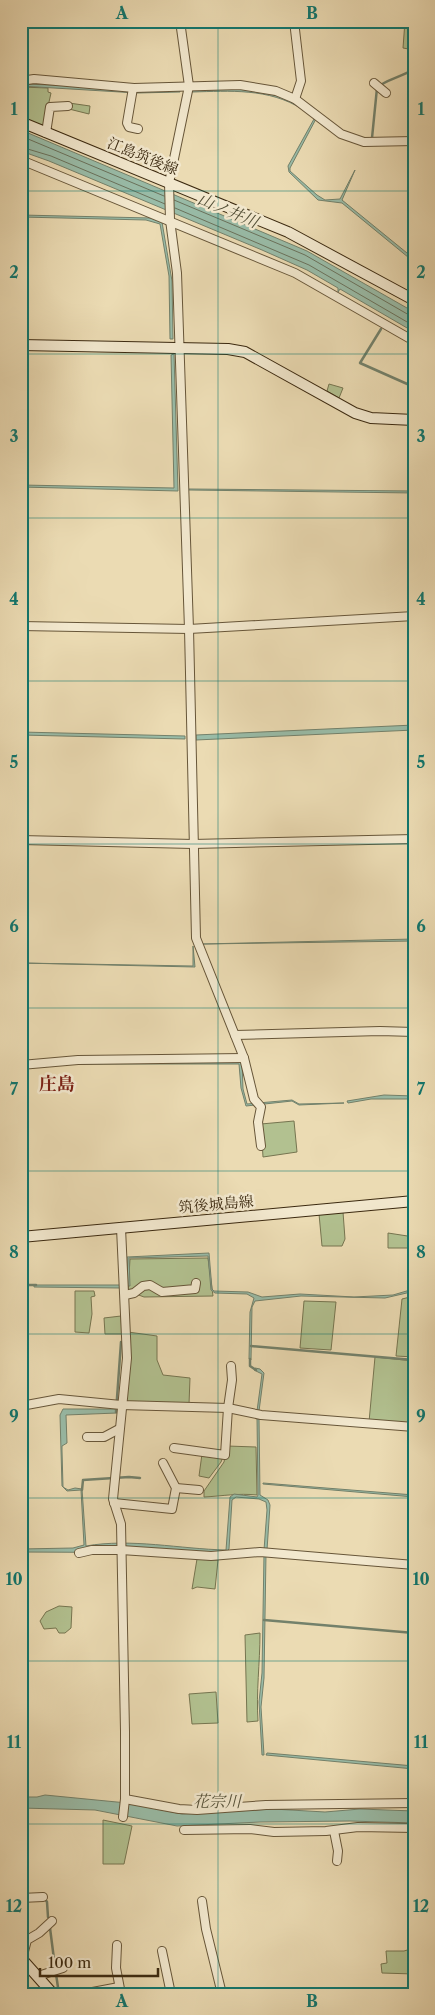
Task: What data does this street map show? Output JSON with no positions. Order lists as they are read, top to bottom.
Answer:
{
  "streets": {
    "main road": ["江島筑後線", "筑後城島線"]
  },
  "districts": ["庄島"],
  "water": ["山ノ井川", "花宗川"],
  "scale_bar": "100 m",
  "grid": {
    "columns": ["A", "B"],
    "rows": [
      "1",
      "2",
      "3",
      "4",
      "5",
      "6",
      "7",
      "8",
      "9",
      "10",
      "11",
      "12"
    ]
  }
}
